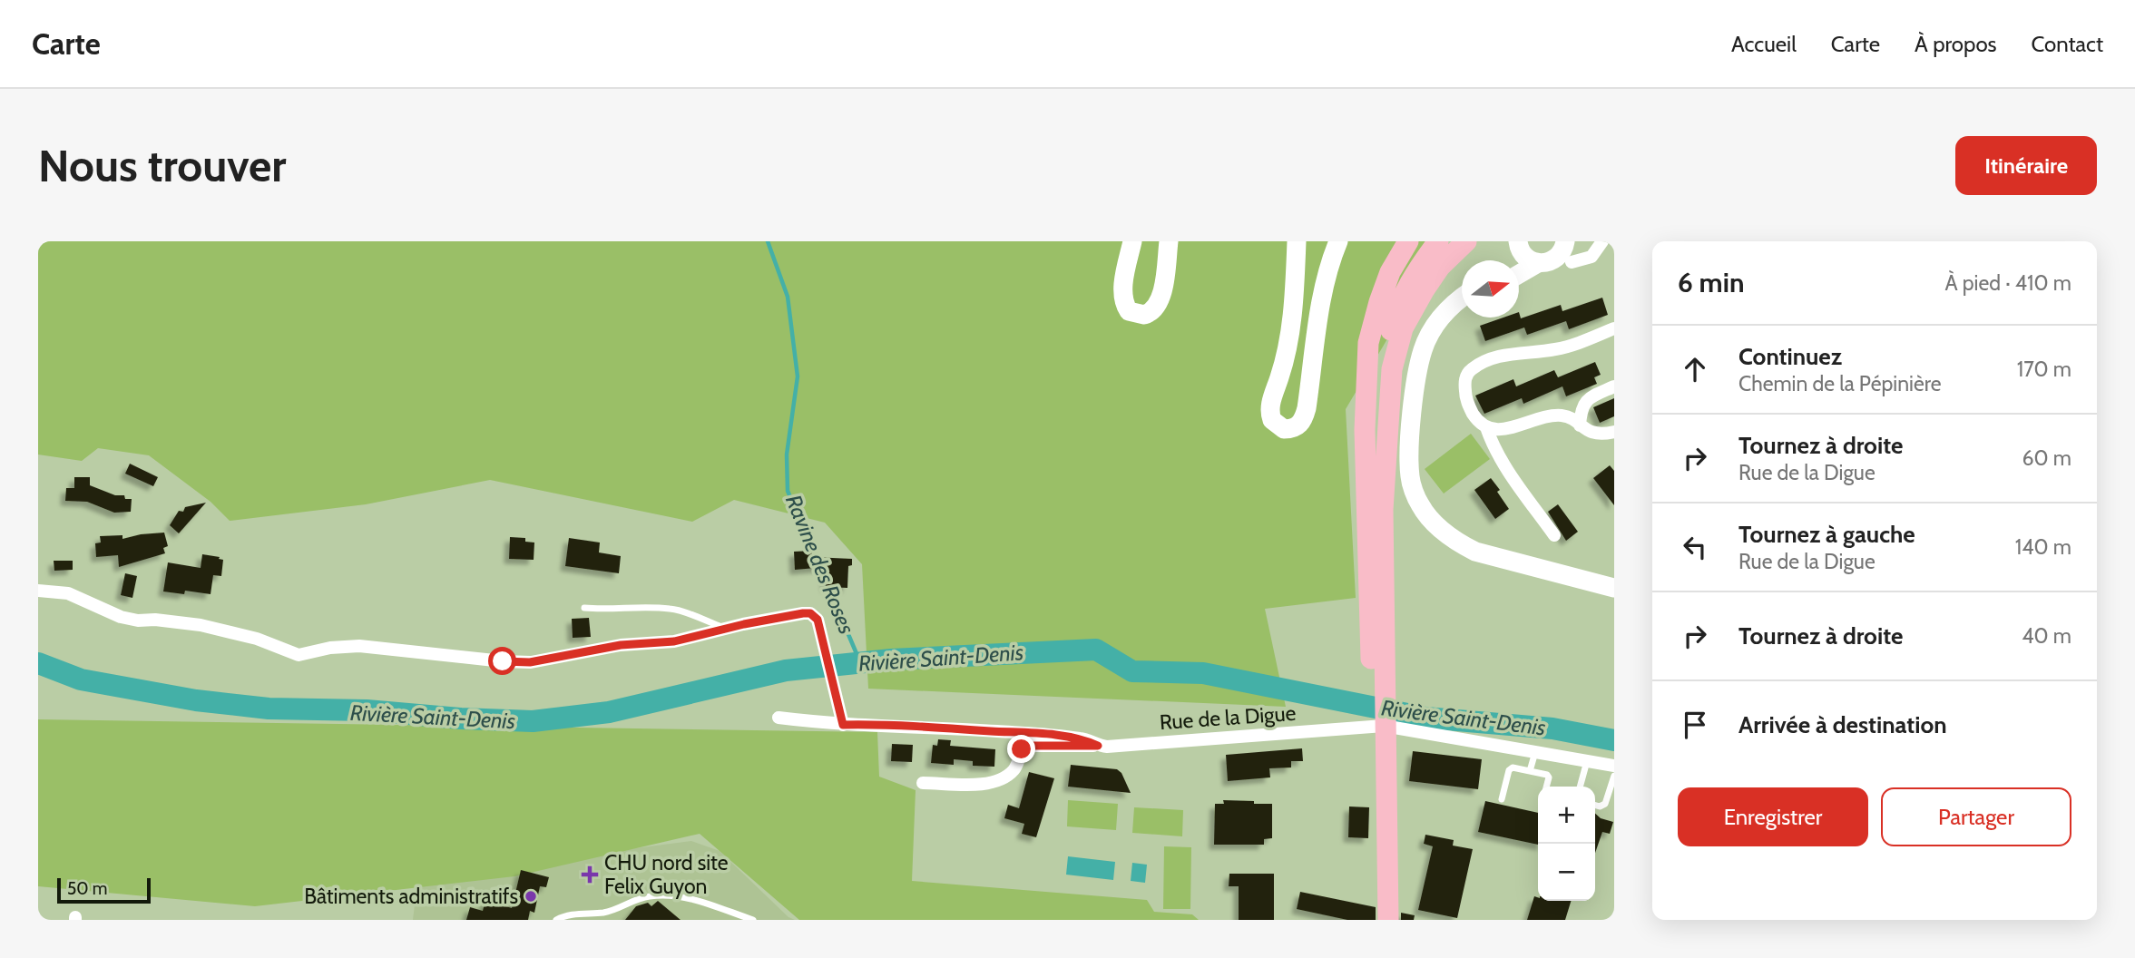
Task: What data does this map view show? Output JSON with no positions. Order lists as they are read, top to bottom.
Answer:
{
  "streets": {
    "street": ["Rue de la Digue"]
  },
  "water": ["Ravine des Roses", "Rivière Saint-Denis"],
  "places": {
    "health": ["CHU nord site Felix Guyon"],
    "other": ["Bâtiments administratifs"]
  },
  "scale_bar": "50 m",
  "north": "right",
  "page": {
    "header": "Carte",
    "nav": [
      "Accueil",
      "Carte",
      "À propos",
      "Contact"
    ],
    "buttons": [
      "Itinéraire",
      ["Enregistrer", "Partager"]
    ],
    "title": "Nous trouver",
    "heading": ["6 min", "À pied · 410 m"],
    "list": [
      ["Continuez", "Chemin de la Pépinière", "170 m"],
      ["Tournez à droite", "Rue de la Digue", "60 m"],
      ["Tournez à gauche", "Rue de la Digue", "140 m"],
      ["Tournez à droite", "40 m"],
      "Arrivée à destination"
    ],
    "map_buttons": ["+", "−"],
    "scale": "50 m"
  }
}
